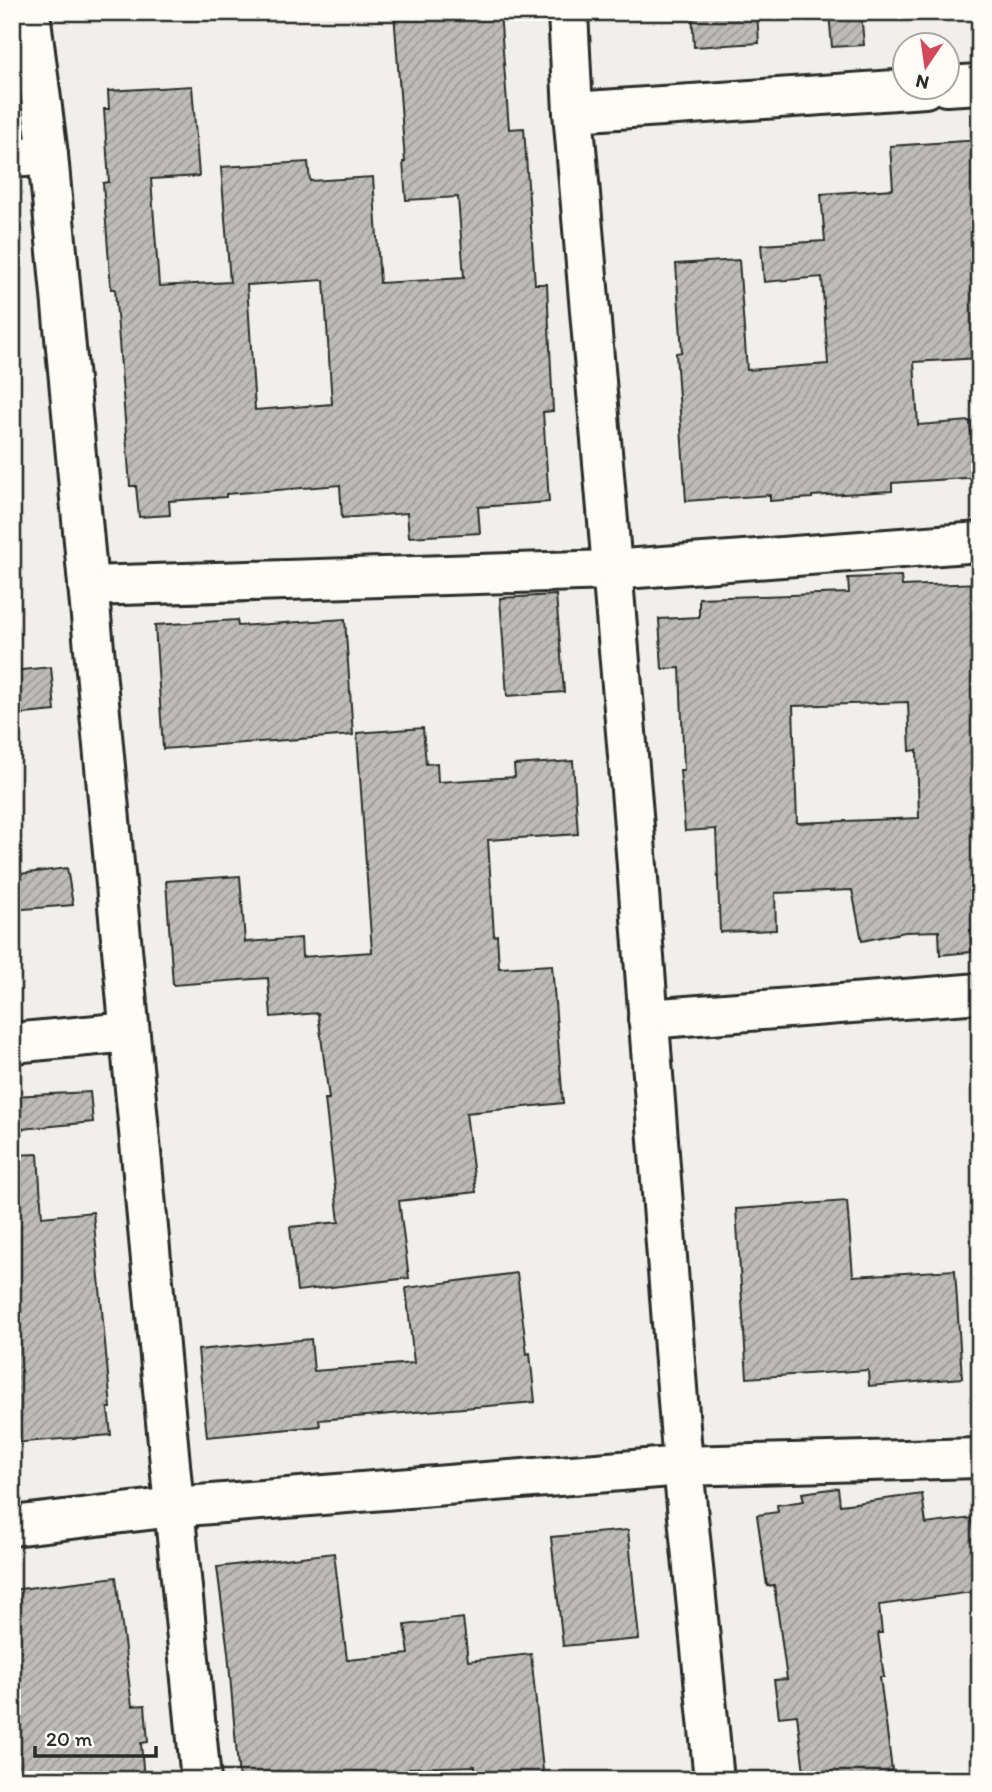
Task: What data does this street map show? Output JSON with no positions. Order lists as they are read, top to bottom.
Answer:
{
  "scale_bar": "20 m",
  "north": "bottom"
}
